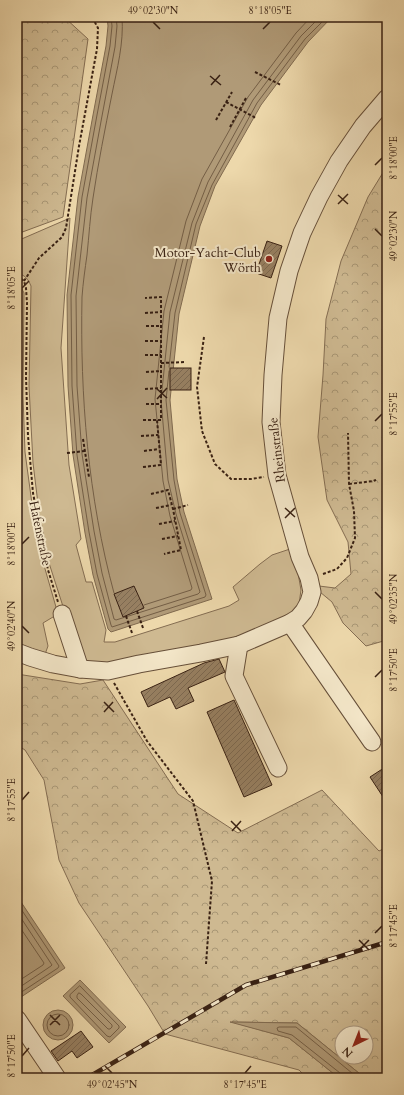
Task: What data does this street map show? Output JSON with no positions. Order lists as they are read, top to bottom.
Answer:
{
  "streets": {
    "lane": ["Rheinstraße"],
    "path": ["Hafenstraße"]
  },
  "places": ["Motor-Yacht-Club Wörth"],
  "north": "bottom left",
  "coordinates": [
    "49°02'30\"N",
    "8°18'05\"E",
    "8°18'00\"E",
    "8°17'55\"E",
    "49°02'35\"N",
    "49°02'40\"N",
    "8°17'50\"E",
    "8°17'45\"E",
    "49°02'45\"N"
  ]
}
